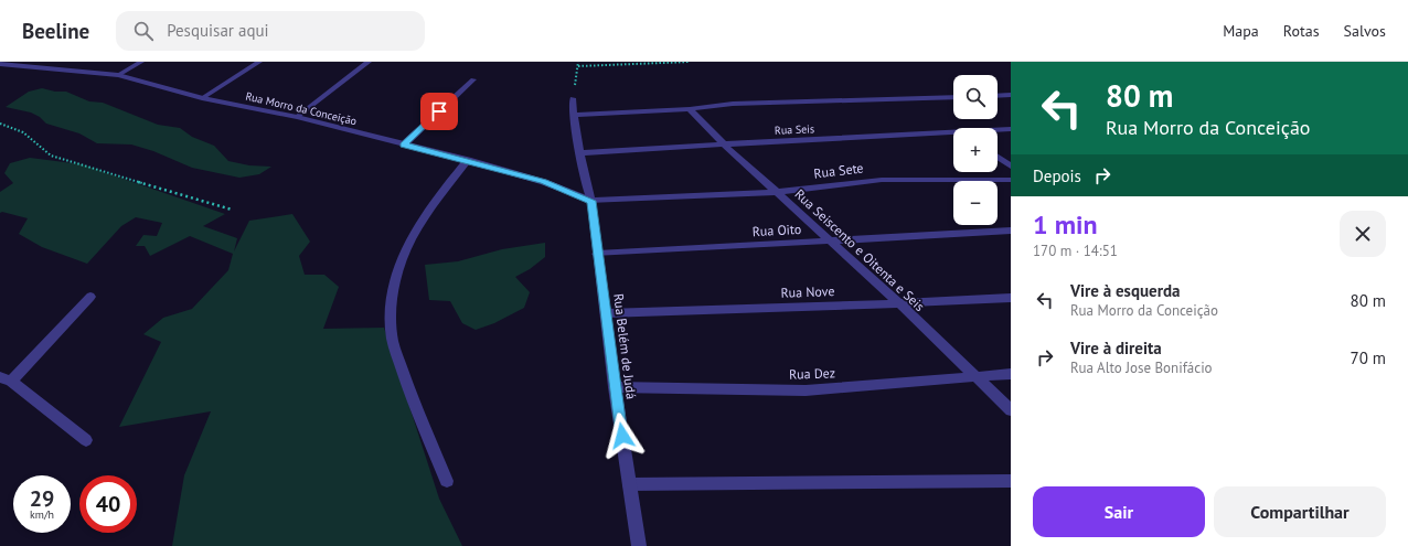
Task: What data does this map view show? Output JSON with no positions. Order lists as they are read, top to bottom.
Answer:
{
  "streets": {
    "street": [
      "Rua Morro da Conceição",
      "Rua Seis",
      "Rua Sete",
      "Rua Oito",
      "Rua Seiscento e Oitenta e Seis",
      "Rua Nove",
      "Rua Belém de Judá",
      "Rua Dez"
    ]
  },
  "crossings": [
    ["Rua Morro da Conceição", "Rua Sete"],
    ["Rua Morro da Conceição", "Rua Belém de Judá"],
    ["Rua Seis", "Rua Seiscento e Oitenta e Seis"],
    ["Rua Seis", "Rua Belém de Judá"],
    ["Rua Sete", "Rua Seiscento e Oitenta e Seis"],
    ["Rua Sete", "Rua Belém de Judá"],
    ["Rua Oito", "Rua Seiscento e Oitenta e Seis"],
    ["Rua Oito", "Rua Belém de Judá"],
    ["Rua Seiscento e Oitenta e Seis", "Rua Nove"],
    ["Rua Seiscento e Oitenta e Seis", "Rua Dez"],
    ["Rua Nove", "Rua Belém de Judá"],
    ["Rua Belém de Judá", "Rua Dez"]
  ],
  "page": {
    "header": "Beeline",
    "search": "Pesquisar aqui",
    "nav": ["Mapa", "Rotas", "Salvos"],
    "turn": ["80 m", "Rua Morro da Conceição"],
    "map_buttons": ["+", "−"],
    "then": "Depois",
    "heading": ["1 min", "170 m · 14:51"],
    "list": [
      {
        "name": "Vire à esquerda",
        "note": "Rua Morro da Conceição",
        "value": "80 m"
      },
      {
        "name": "Vire à direita",
        "note": "Rua Alto Jose Bonifácio",
        "value": "70 m"
      }
    ],
    "speed": "29 km/h",
    "limit": "40",
    "buttons": ["Sair", "Compartilhar"]
  }
}
